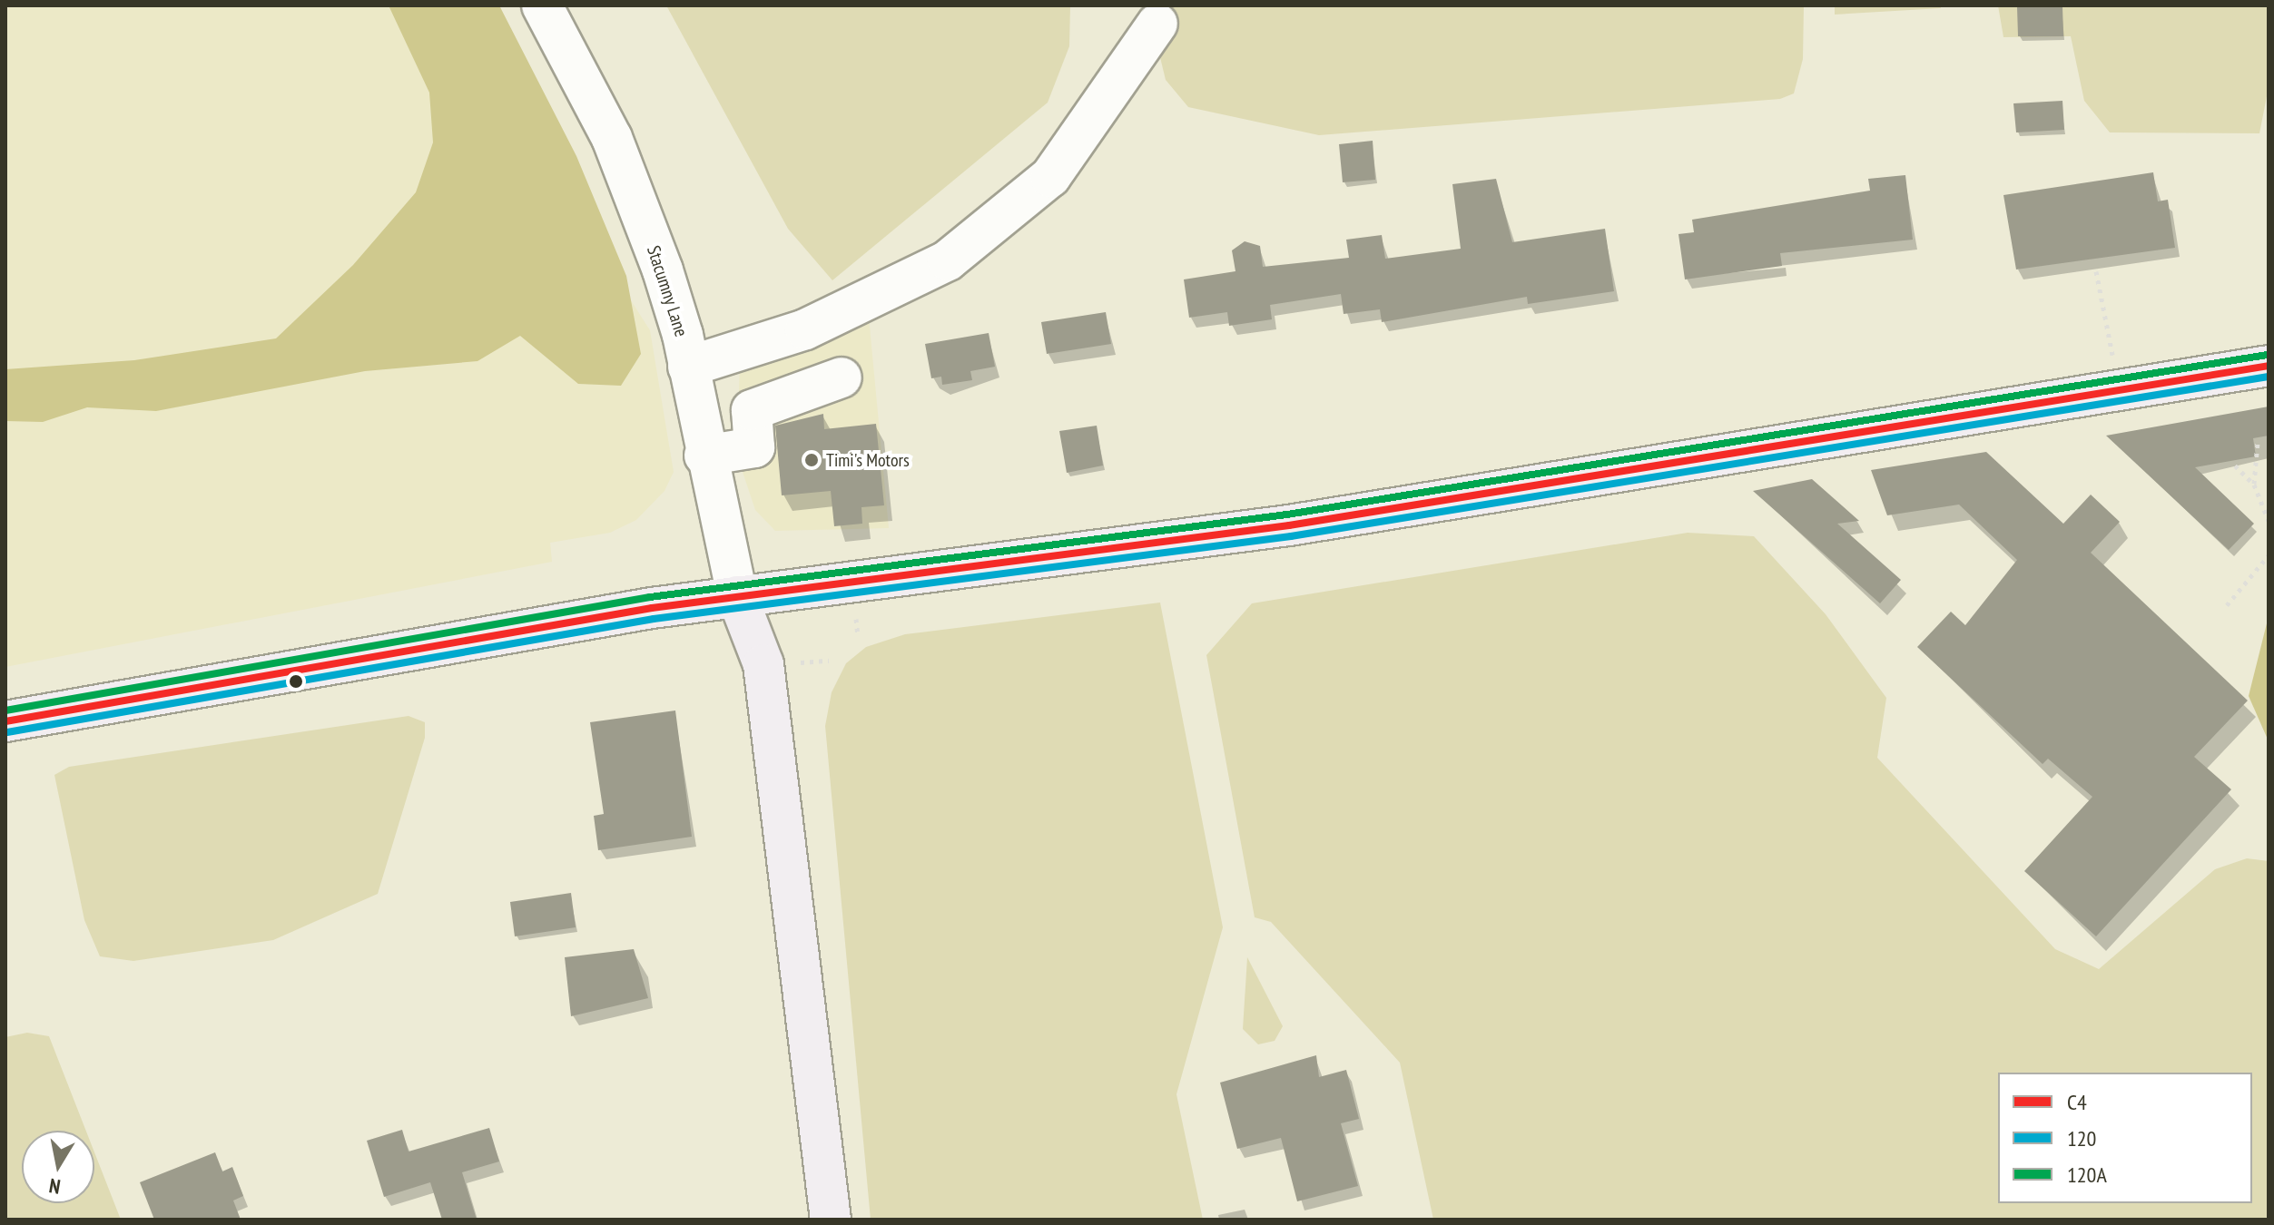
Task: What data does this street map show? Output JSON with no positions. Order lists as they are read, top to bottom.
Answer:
{
  "streets": {
    "street": ["Stacumny Lane"]
  },
  "places": ["Timi's Motors"],
  "lines": ["transit line 120A", "transit line C4", "transit line 120"],
  "legend": ["C4", "120", "120A"],
  "north": "bottom"
}
